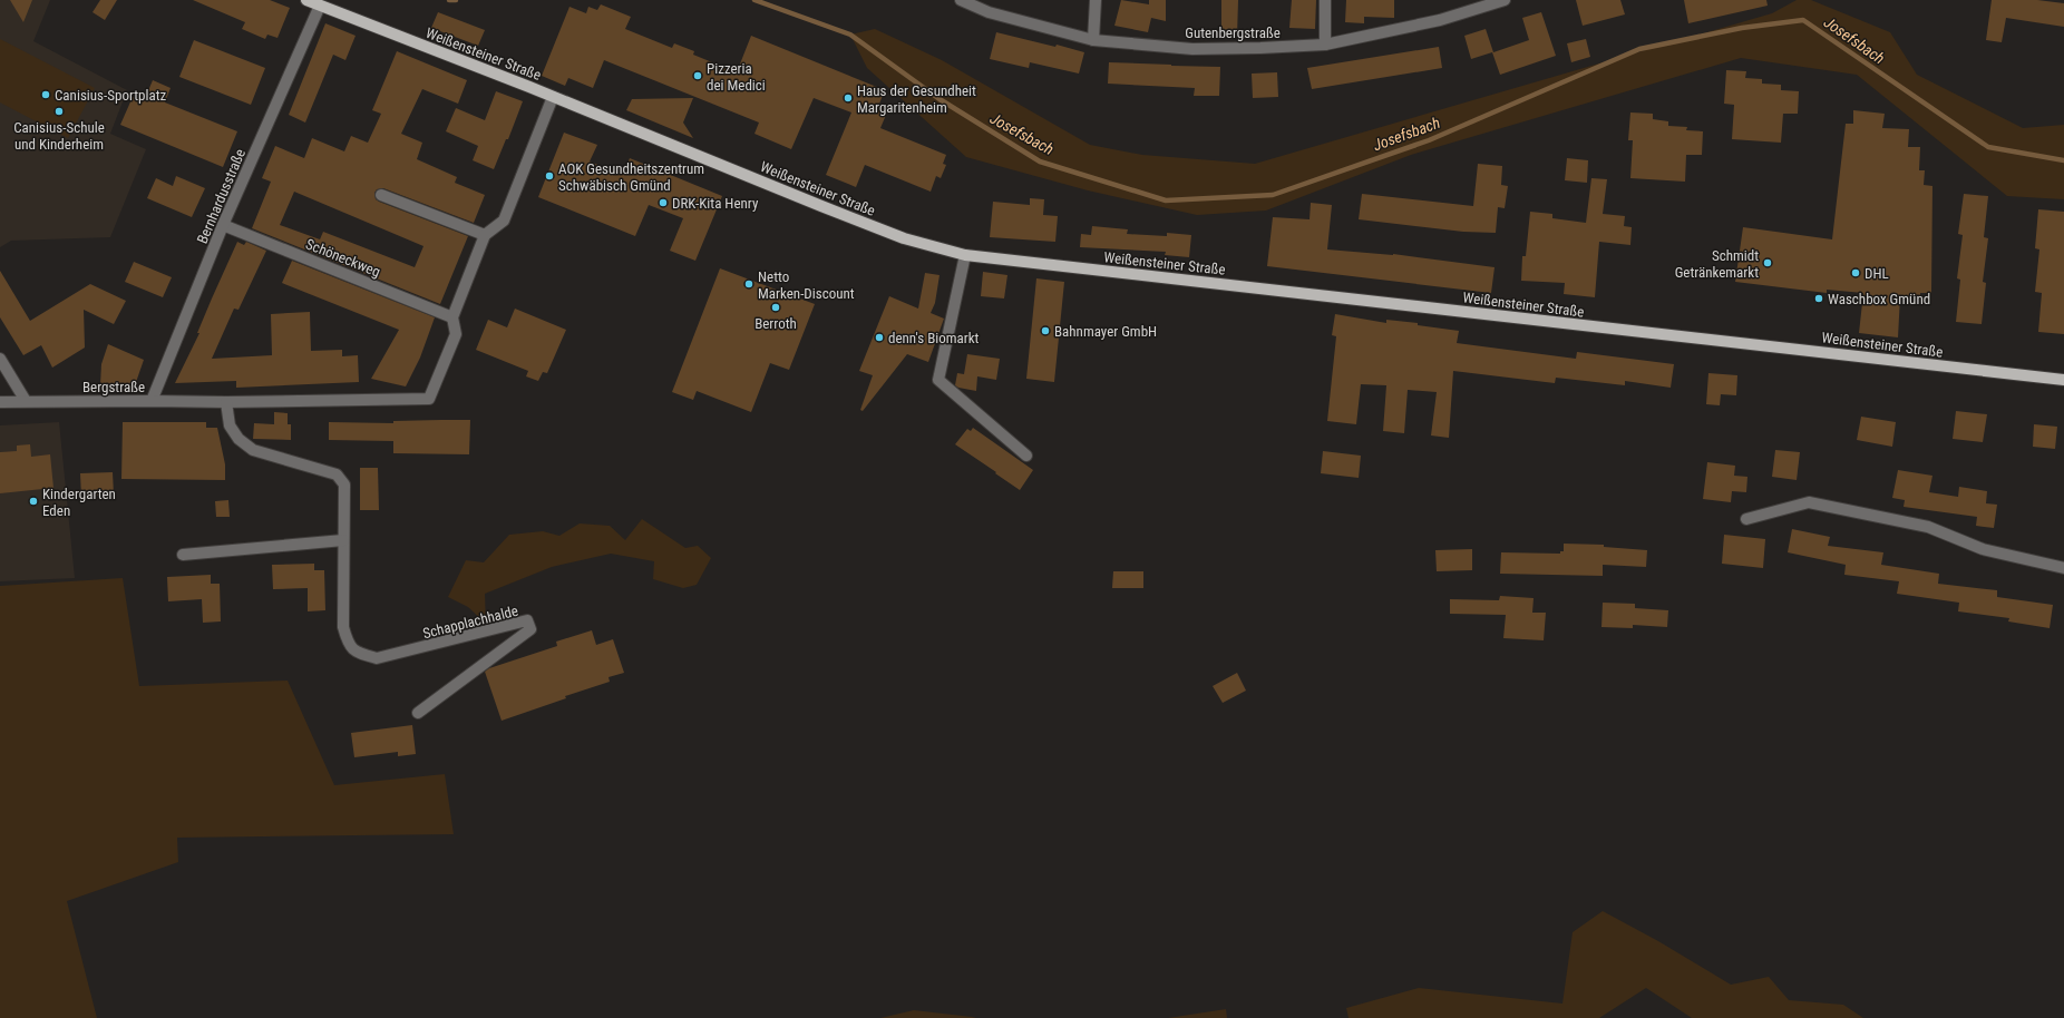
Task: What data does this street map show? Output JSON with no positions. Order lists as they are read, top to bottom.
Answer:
{
  "streets": {
    "main road": ["Weißensteiner Straße"],
    "street": [
      "Gutenbergstraße",
      "Bernhardusstraße",
      "Schöneckweg",
      "Bergstraße",
      "Schapplachhalde"
    ]
  },
  "crossings": [
    ["Weißensteiner Straße", "Bernhardusstraße"],
    ["Bernhardusstraße", "Schöneckweg"],
    ["Bernhardusstraße", "Bergstraße"],
    ["Schöneckweg", "Bergstraße"]
  ],
  "water": ["Josefsbach"],
  "places": [
    "Pizzeria dei Medici",
    "Canisius-Sportplatz",
    "Haus der Gesundheit Margaritenheim",
    "Canisius-Schule und Kinderheim",
    "AOK Gesundheitszentrum Schwäbisch Gmünd",
    "DRK-Kita Henry",
    "Schmidt Getränkemarkt",
    "DHL",
    "Netto Marken-Discount",
    "Waschbox Gmünd",
    "Berroth",
    "Bahnmayer GmbH",
    "denn's Biomarkt",
    "Kindergarten Eden"
  ]
}
